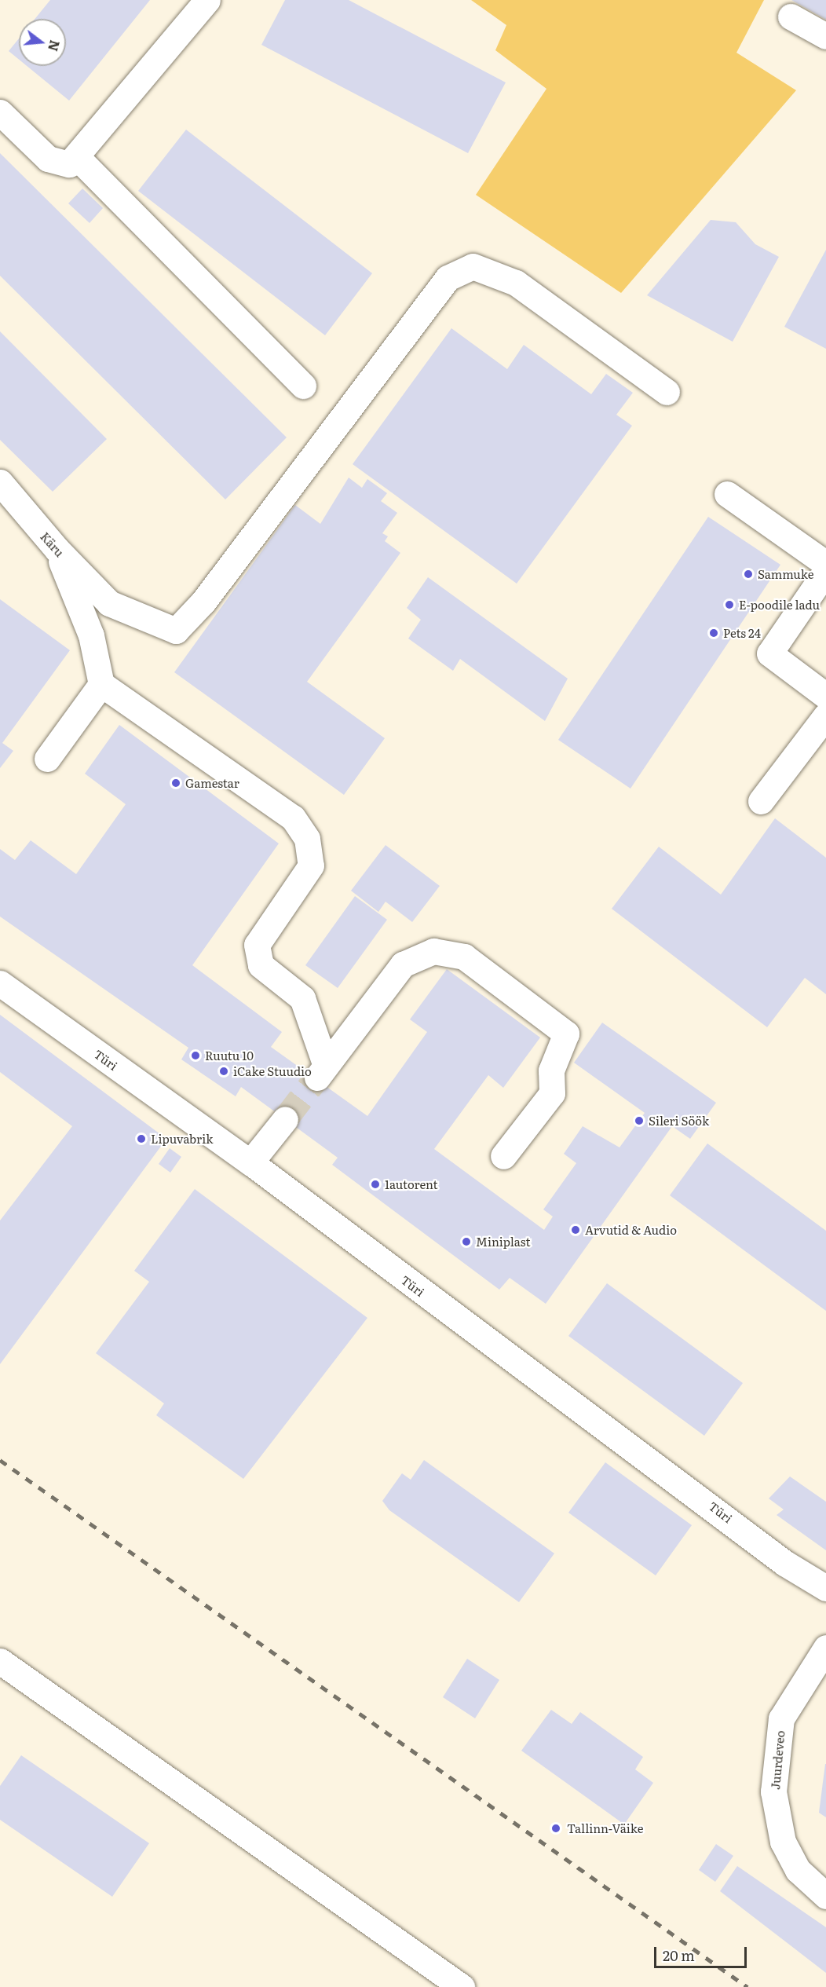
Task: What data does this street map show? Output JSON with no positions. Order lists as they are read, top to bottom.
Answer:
{
  "streets": {
    "street": ["Käru", "Türi", "Juurdeveo"]
  },
  "places": [
    "Sammuke",
    "E-poodile ladu",
    "Pets 24",
    "Gamestar",
    "Ruutu 10",
    "iCake Stuudio",
    "Sileri Söök",
    "Lipuvabrik",
    "1autorent",
    "Arvutid & Audio",
    "Miniplast",
    "Tallinn-Väike"
  ],
  "scale_bar": "20 m",
  "north": "right"
}
